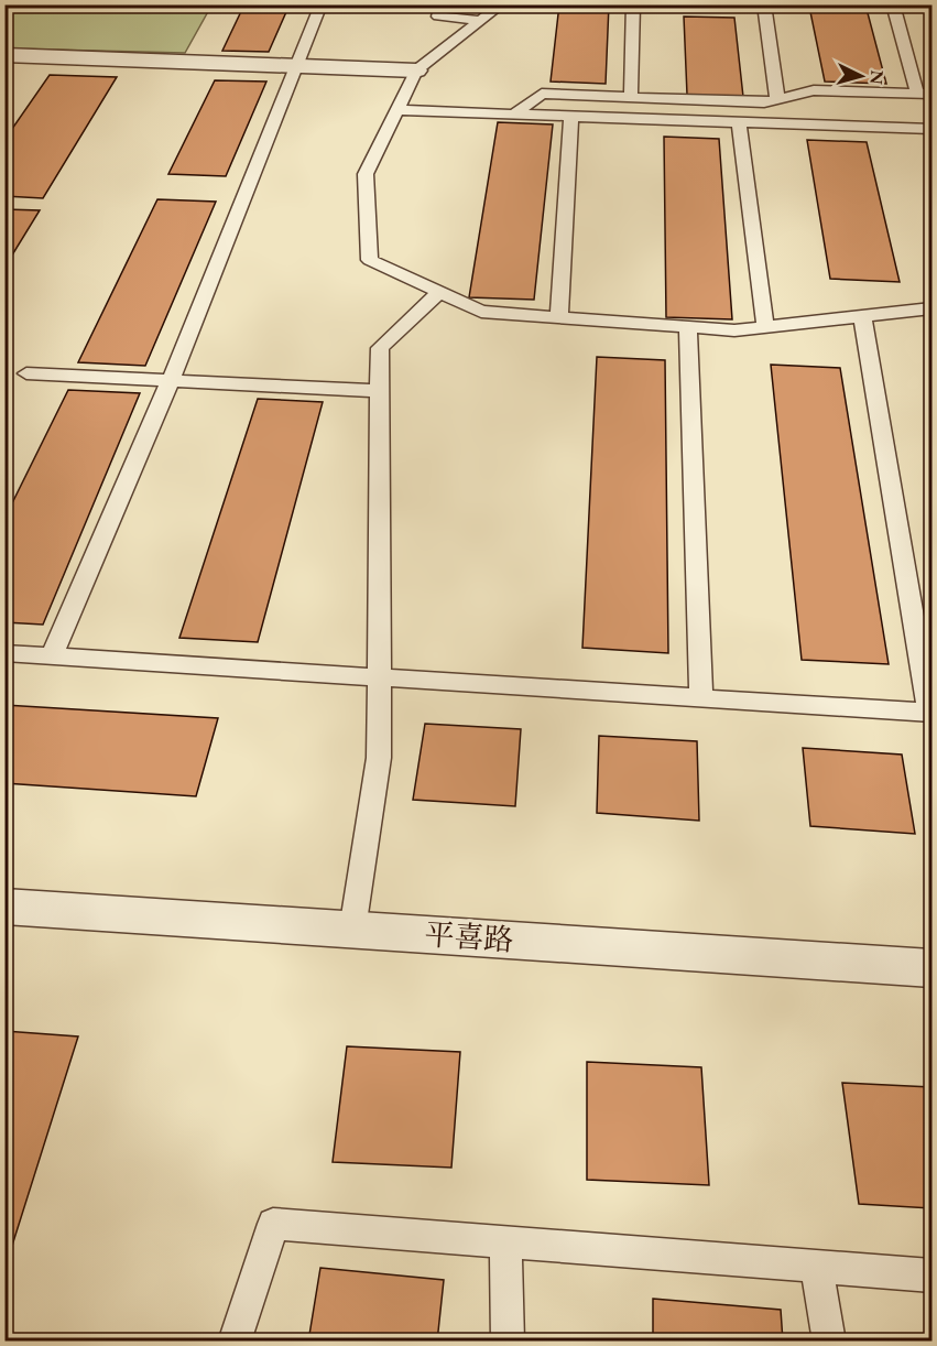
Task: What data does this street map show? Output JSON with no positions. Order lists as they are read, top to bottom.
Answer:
{
  "streets": {
    "street": ["平喜路"]
  },
  "north": "right"
}
